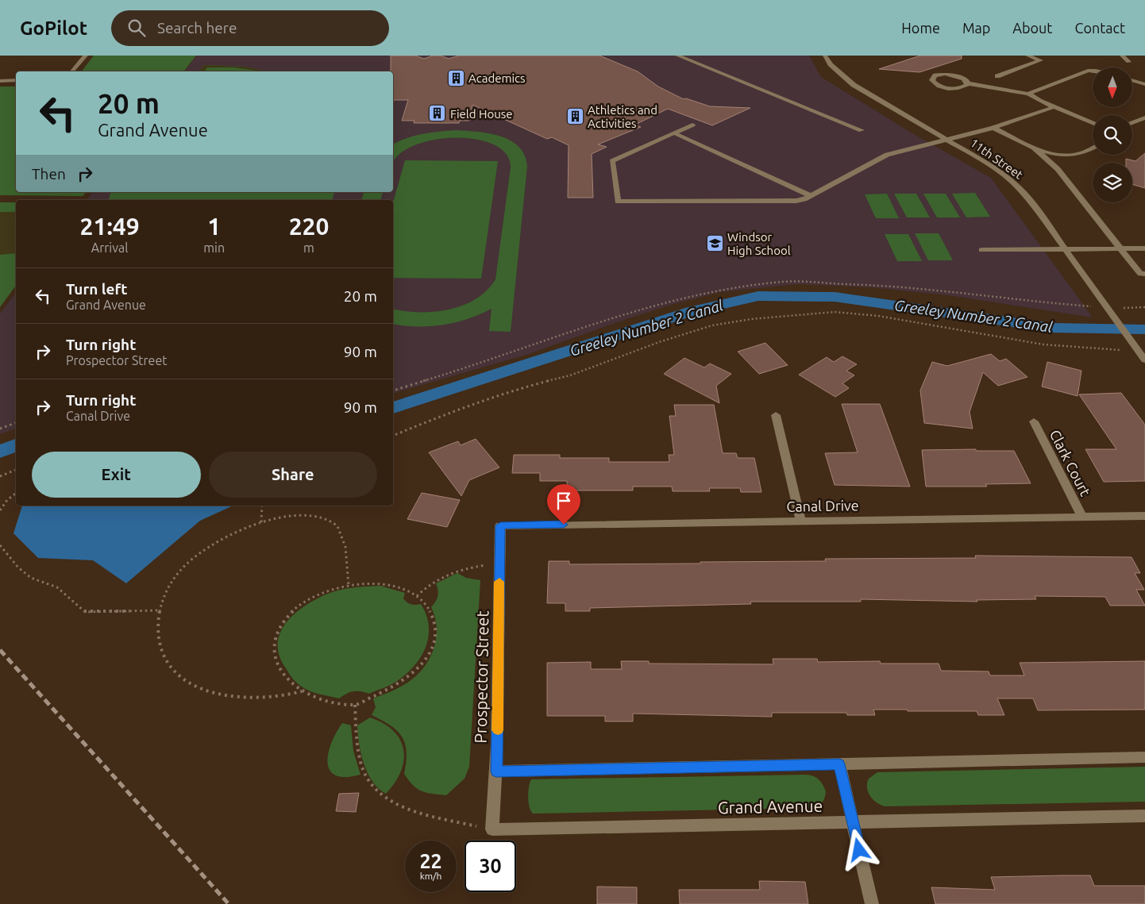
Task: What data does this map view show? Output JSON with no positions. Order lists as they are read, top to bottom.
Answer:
{
  "streets": {
    "street": [
      "11th Street",
      "Clark Court",
      "Canal Drive",
      "Prospector Street",
      "Grand Avenue"
    ]
  },
  "crossings": [
    ["Clark Court", "Canal Drive"],
    ["Canal Drive", "Prospector Street"],
    ["Prospector Street", "Grand Avenue"]
  ],
  "water": ["Greeley Number 2 Canal"],
  "places": {
    "building": ["Academics", "Field House", "Athletics and Activities"],
    "school or university": ["Windsor High School"]
  },
  "north": "bottom",
  "page": {
    "header": "GoPilot",
    "search": "Search here",
    "nav": [
      "Home",
      "Map",
      "About",
      "Contact"
    ],
    "turn": ["20 m", "Grand Avenue"],
    "then": "Then",
    "eta": [
      "21:49",
      "Arrival",
      "1",
      "min",
      "220",
      "m"
    ],
    "list": [
      {
        "name": "Turn left",
        "note": "Grand Avenue",
        "value": "20 m"
      },
      {
        "name": "Turn right",
        "note": "Prospector Street",
        "value": "90 m"
      },
      {
        "name": "Turn right",
        "note": "Canal Drive",
        "value": "90 m"
      }
    ],
    "buttons": ["Exit", "Share"],
    "speed": "22 km/h",
    "limit": "30"
  }
}
